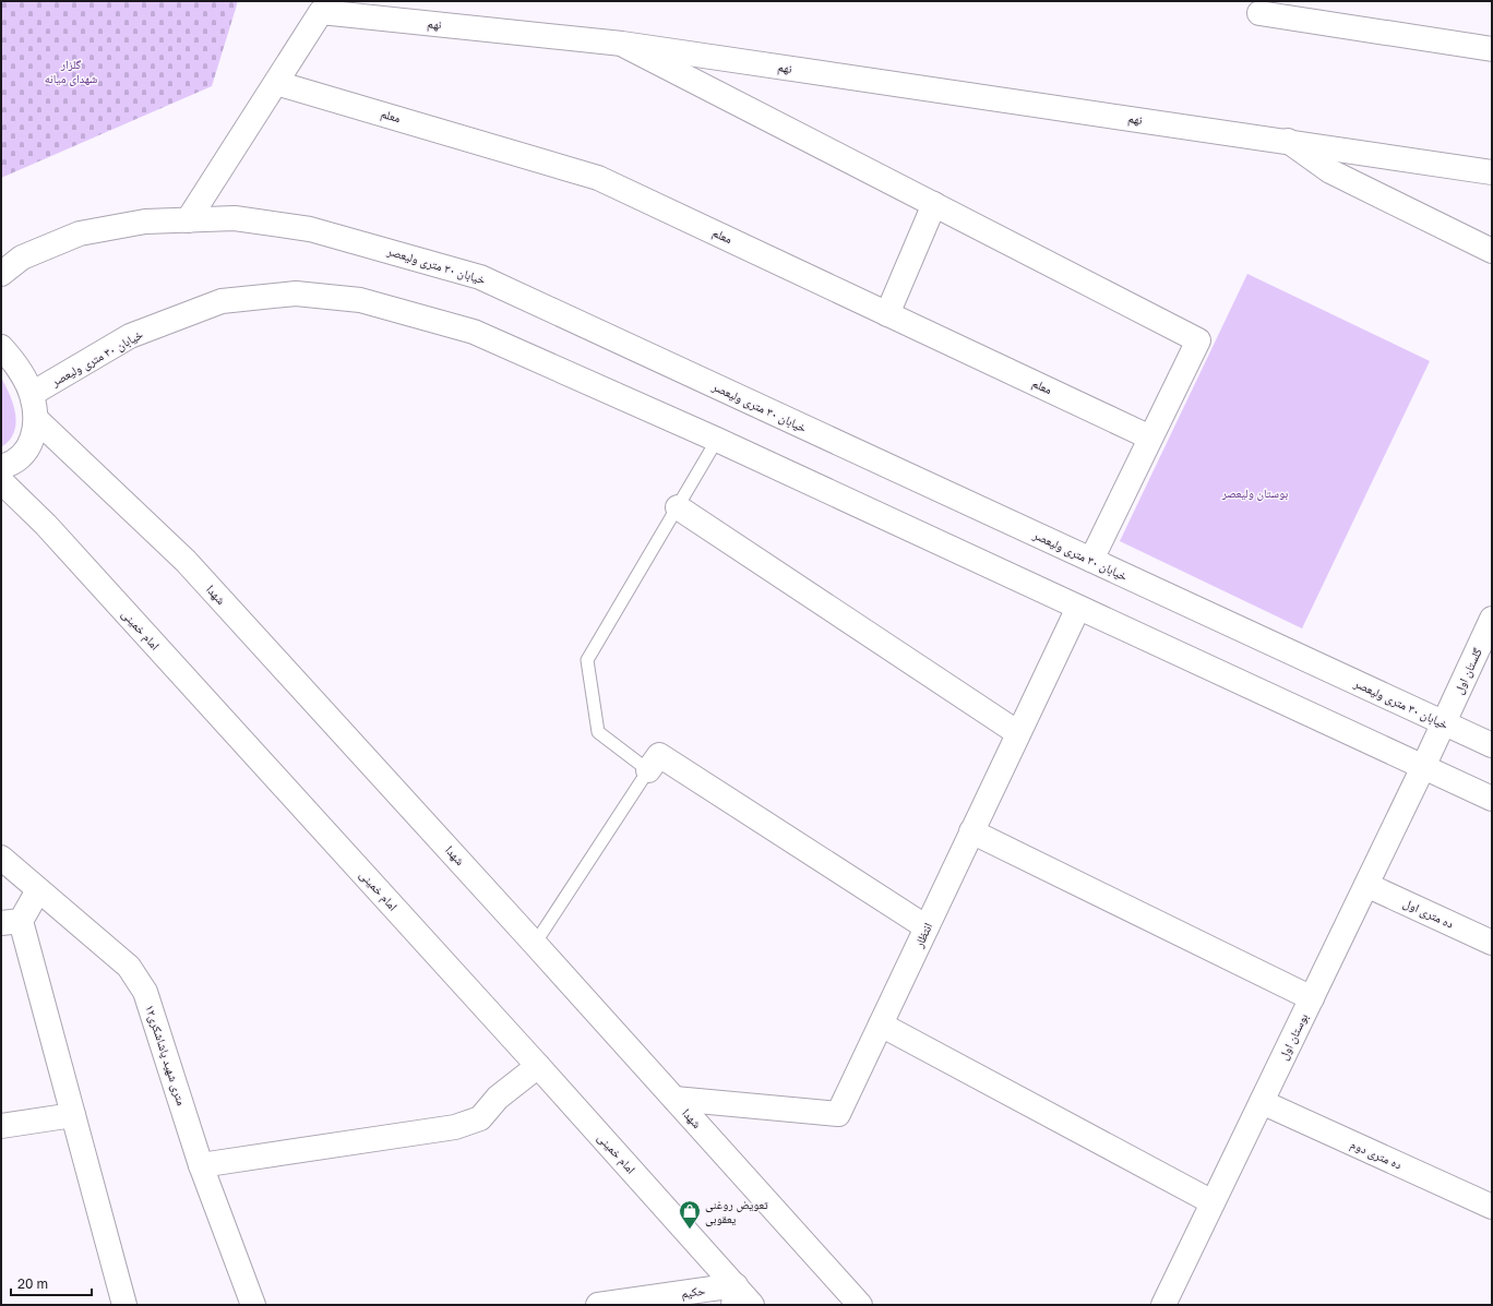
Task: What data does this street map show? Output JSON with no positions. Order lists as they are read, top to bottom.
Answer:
{
  "streets": {
    "street": [
      "نهم",
      "معلم",
      "خیابان ۳۰ متری ولیعصر",
      "شهدا",
      "امام خمینی",
      "گلستان اول",
      "ده متری اول",
      "انتظار",
      "بوستان اول",
      "۱۲متری شهید پاشاشکری",
      "ده متری دوم",
      "حکیم"
    ]
  },
  "crossings": [
    ["نهم", "معلم"],
    ["نهم", "خیابان ۳۰ متری ولیعصر"],
    ["خیابان ۳۰ متری ولیعصر", "گلستان اول"],
    ["خیابان ۳۰ متری ولیعصر", "انتظار"],
    ["خیابان ۳۰ متری ولیعصر", "بوستان اول"],
    ["شهدا", "انتظار"],
    ["امام خمینی", "حکیم"],
    ["گلستان اول", "بوستان اول"],
    ["ده متری اول", "بوستان اول"],
    ["بوستان اول", "ده متری دوم"]
  ],
  "parks": ["گلزار شهدای میانه", "بوستان ولیعصر"],
  "places": {
    "shop": ["تعویض روغنی یعقوبی"]
  },
  "scale_bar": "20 m"
}
